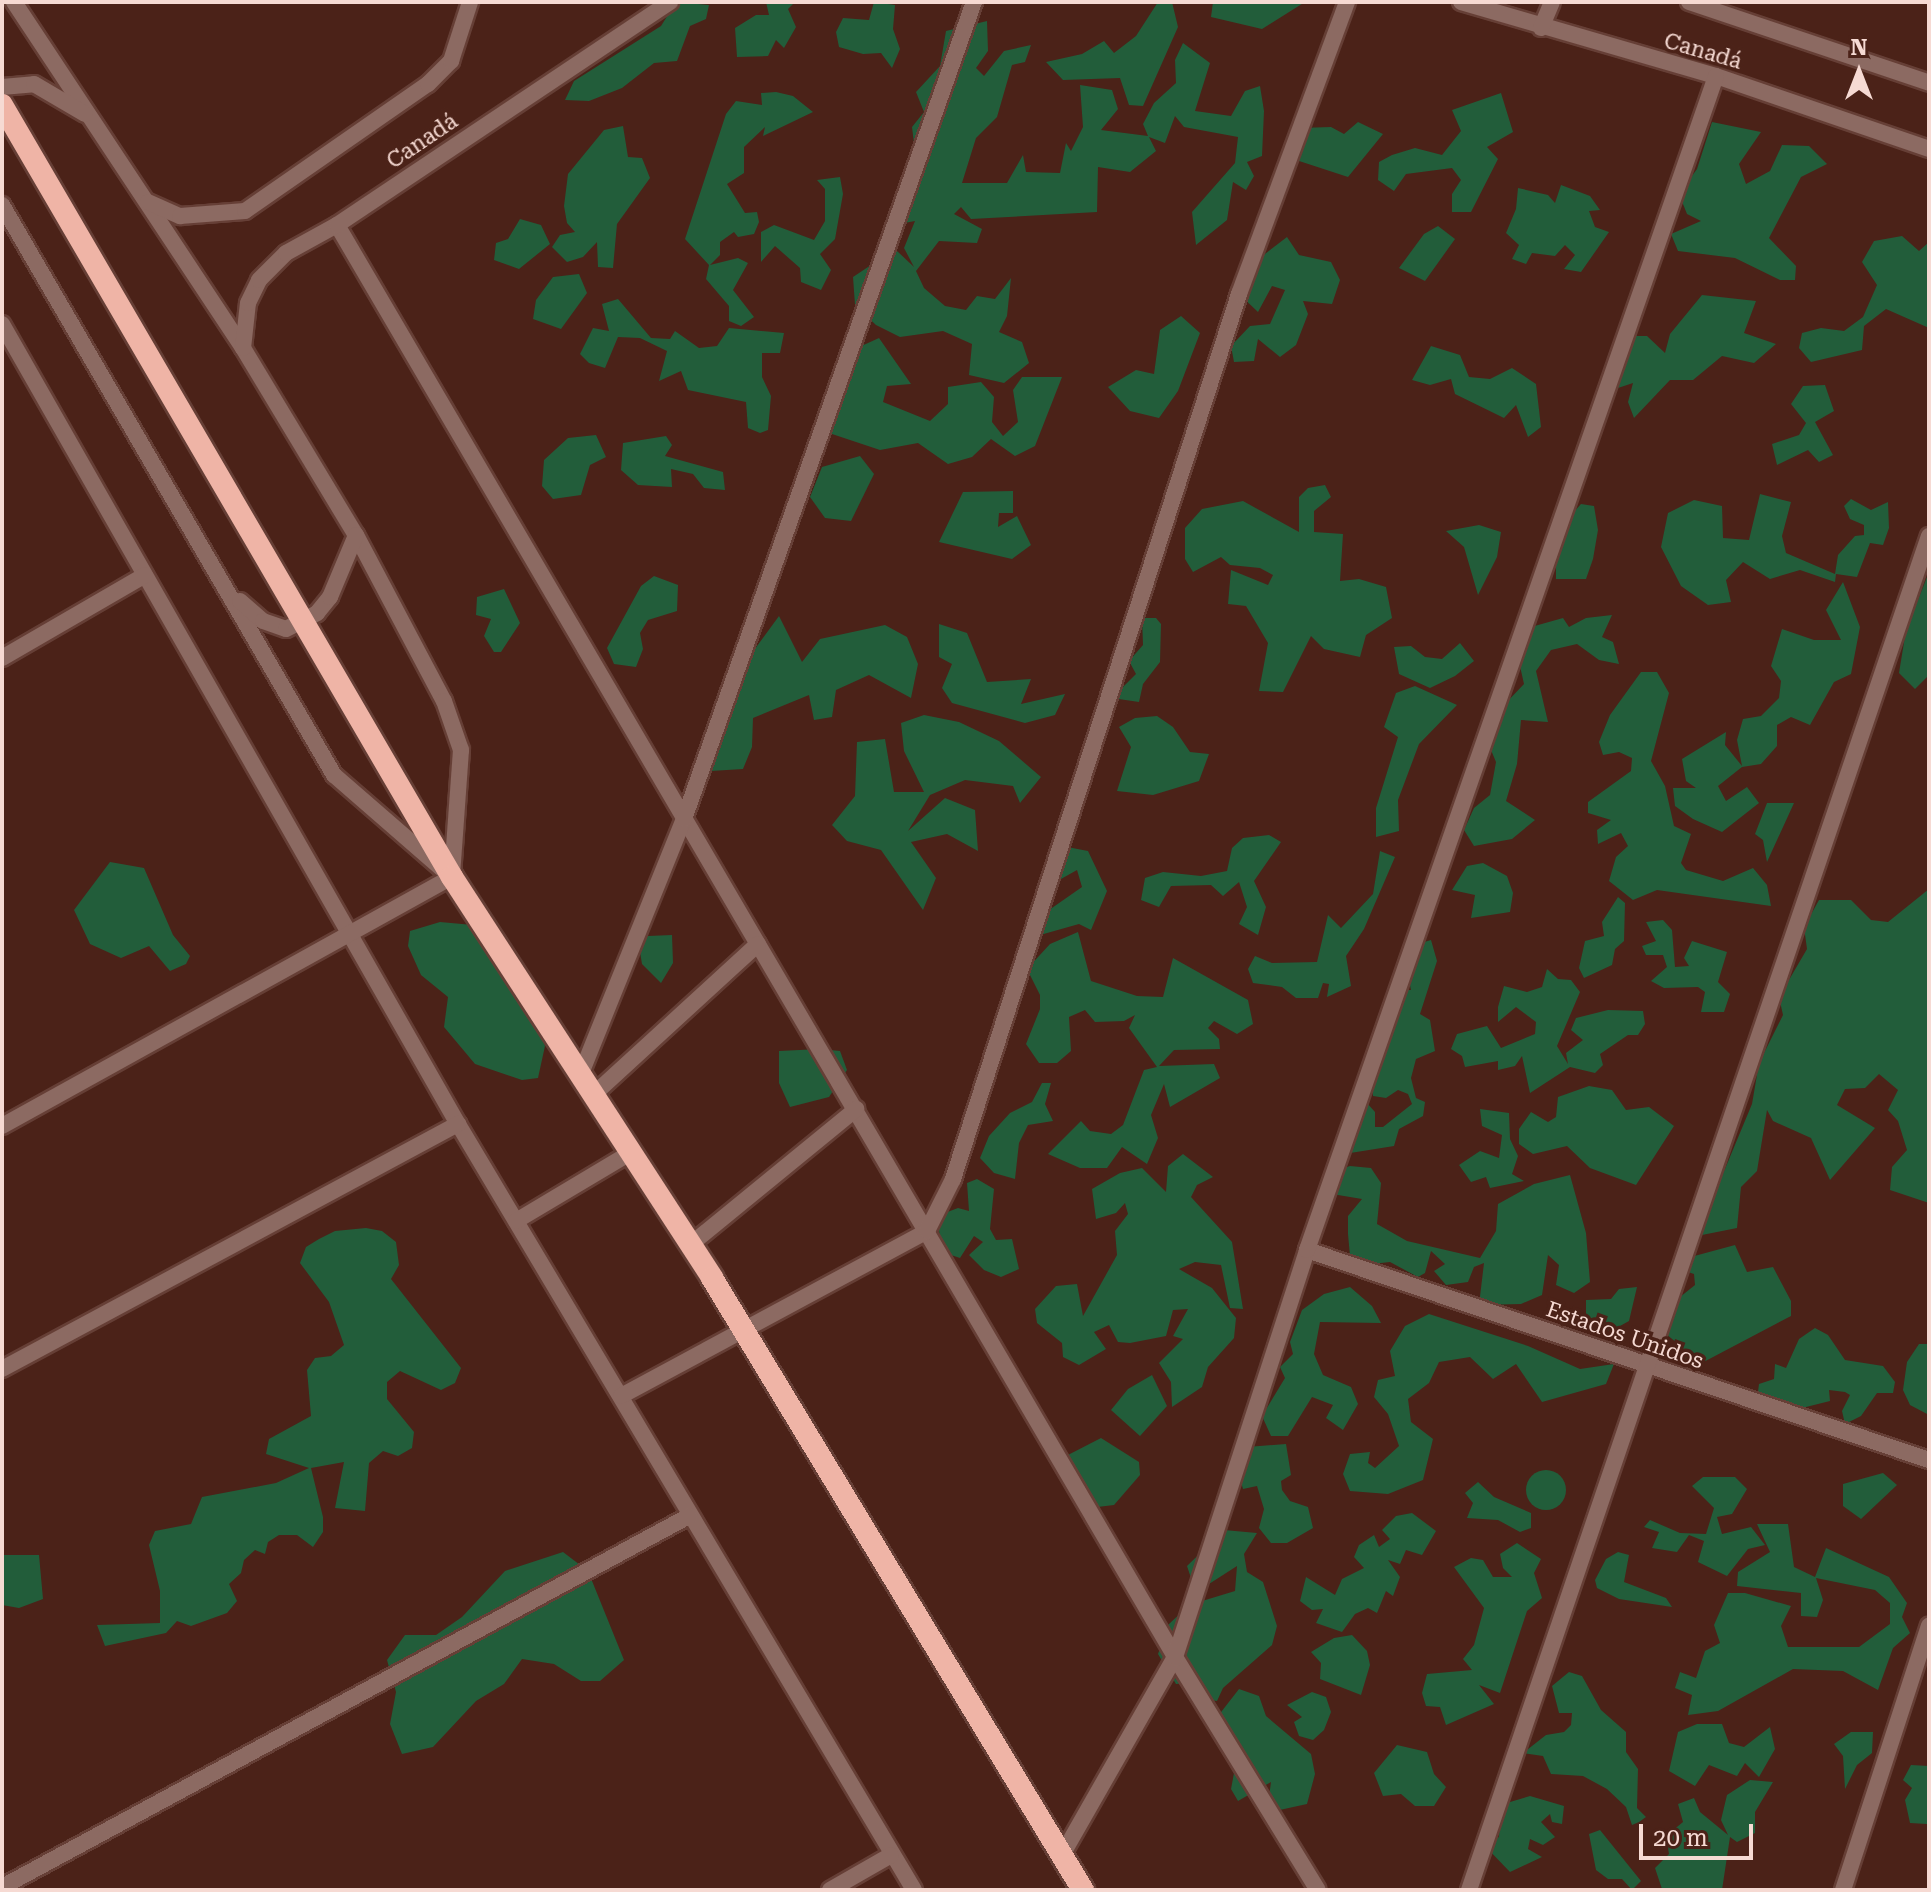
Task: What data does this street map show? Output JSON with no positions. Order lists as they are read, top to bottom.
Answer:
{
  "streets": {
    "street": ["Canadá", "Estados Unidos"]
  },
  "scale_bar": "20 m",
  "north": "top"
}
